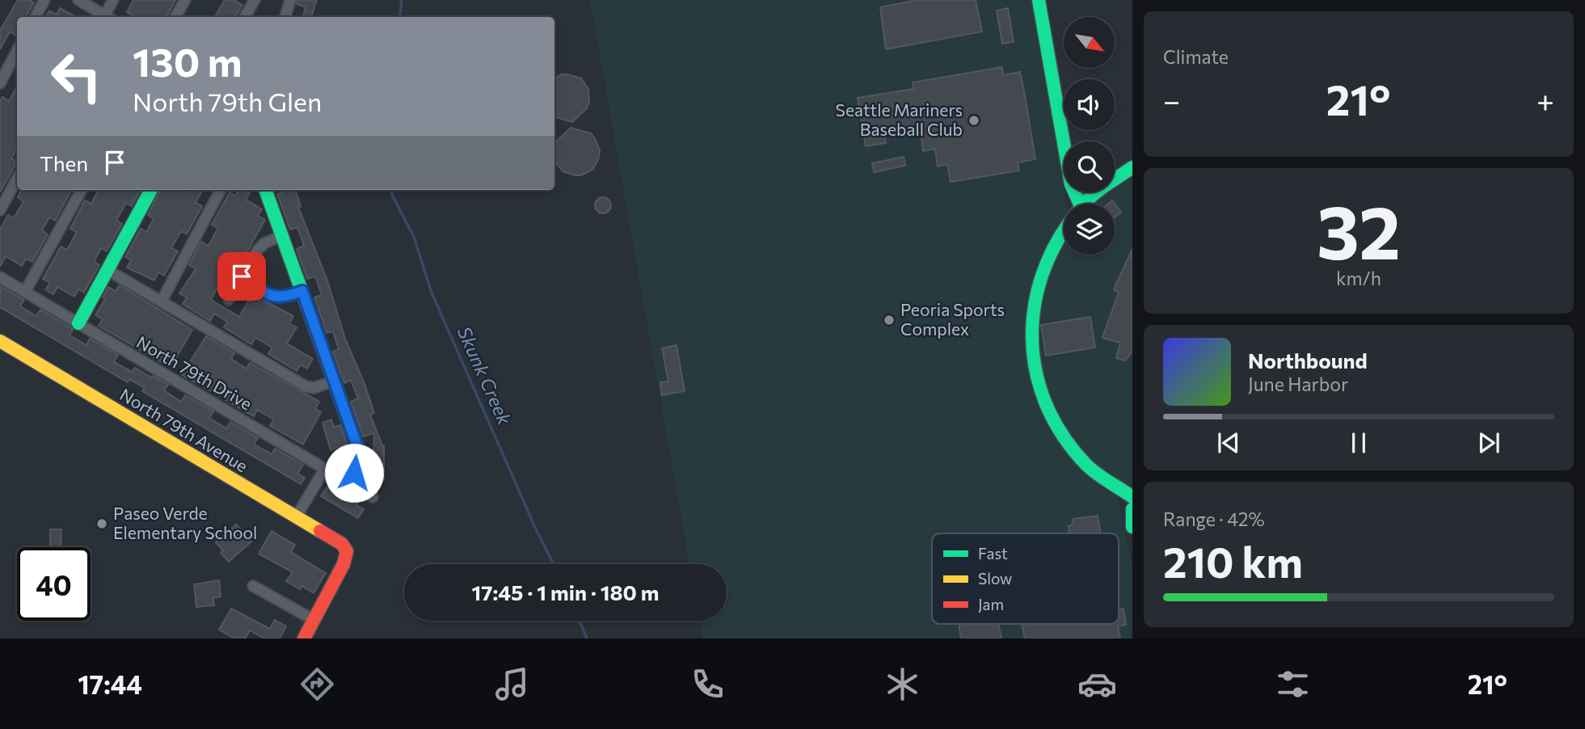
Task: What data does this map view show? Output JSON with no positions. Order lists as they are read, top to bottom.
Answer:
{
  "streets": {
    "street": ["North 79th Drive", "North 79th Avenue"]
  },
  "water": ["Skunk Creek"],
  "places": ["Seattle Mariners Baseball Club", "Peoria Sports Complex", "Paseo Verde Elementary School"],
  "legend": ["Fast", "Slow", "Jam"],
  "north": "bottom right",
  "page": {
    "tile": [
      "Climate",
      ["32", "km/h"],
      ["Range · 42%", "210 km"]
    ],
    "turn": ["130 m", "North 79th Glen"],
    "heat": ["−", "21°", "+"],
    "then": "Then",
    "song": ["Northbound", "June Harbor"],
    "limit": "40",
    "trip": "17:45 · 1 min · 180 m",
    "tabs": ["17:44", "21°"]
  }
}
